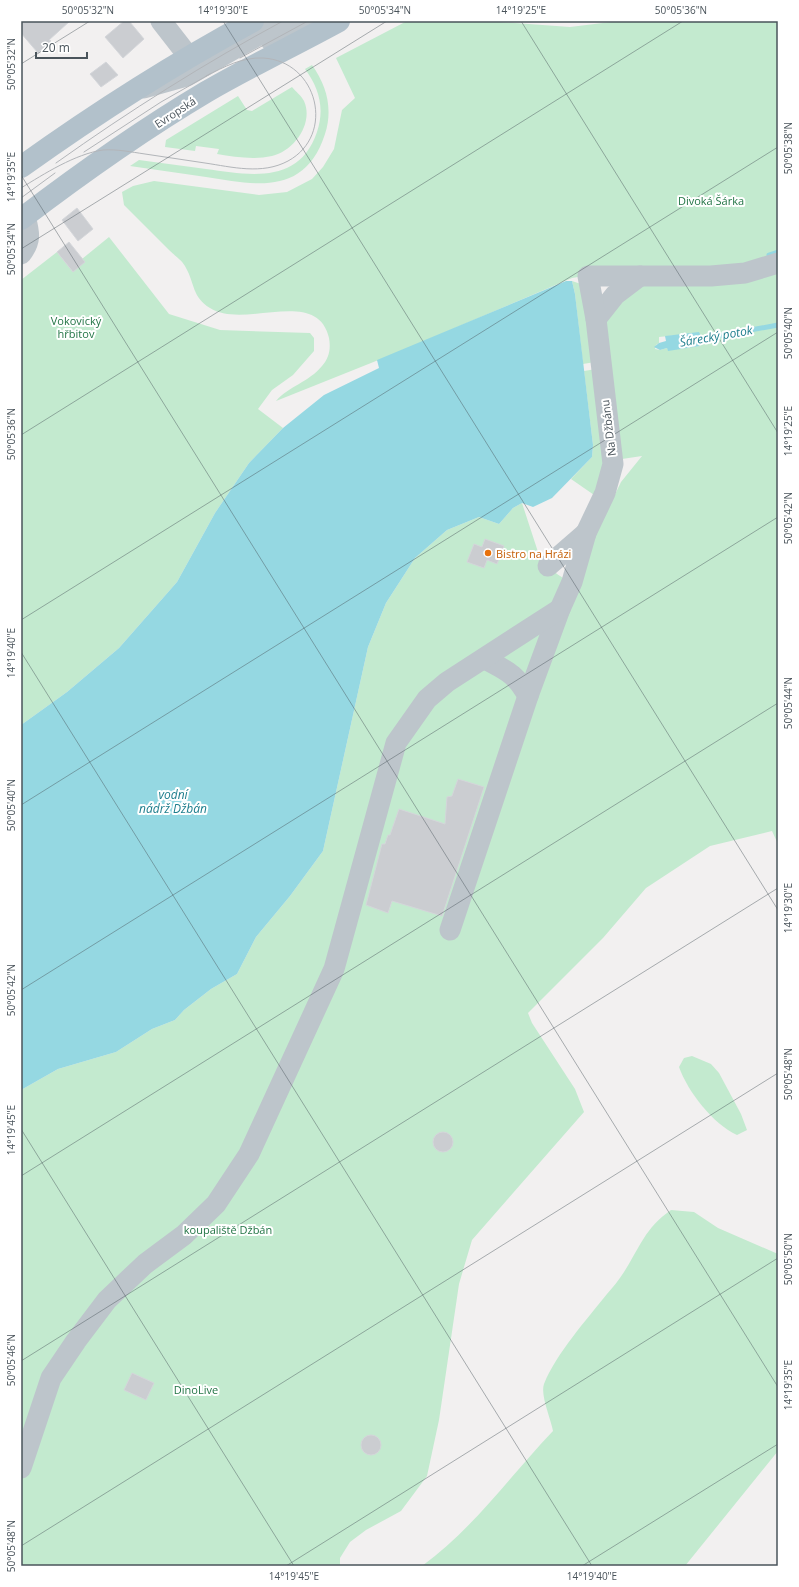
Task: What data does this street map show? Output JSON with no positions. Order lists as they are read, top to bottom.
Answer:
{
  "streets": {
    "main road": ["Evropská"],
    "street": ["Na Džbánu"]
  },
  "water": ["Šárecký potok", "vodní nádrž Džbán"],
  "parks": [
    "Divoká Šárka",
    "Vokovický hřbitov",
    "koupaliště Džbán",
    "DinoLive"
  ],
  "places": ["Bistro na Hrázi"],
  "scale_bar": "20 m",
  "coordinates": [
    "50°05'32\"N",
    "14°19'30\"E",
    "50°05'34\"N",
    "14°19'25\"E",
    "50°05'36\"N",
    "50°05'38\"N",
    "14°19'35\"E",
    "50°05'40\"N",
    "50°05'42\"N",
    "14°19'40\"E",
    "50°05'44\"N",
    "50°05'48\"N",
    "14°19'45\"E",
    "50°05'50\"N",
    "50°05'46\"N"
  ]
}
